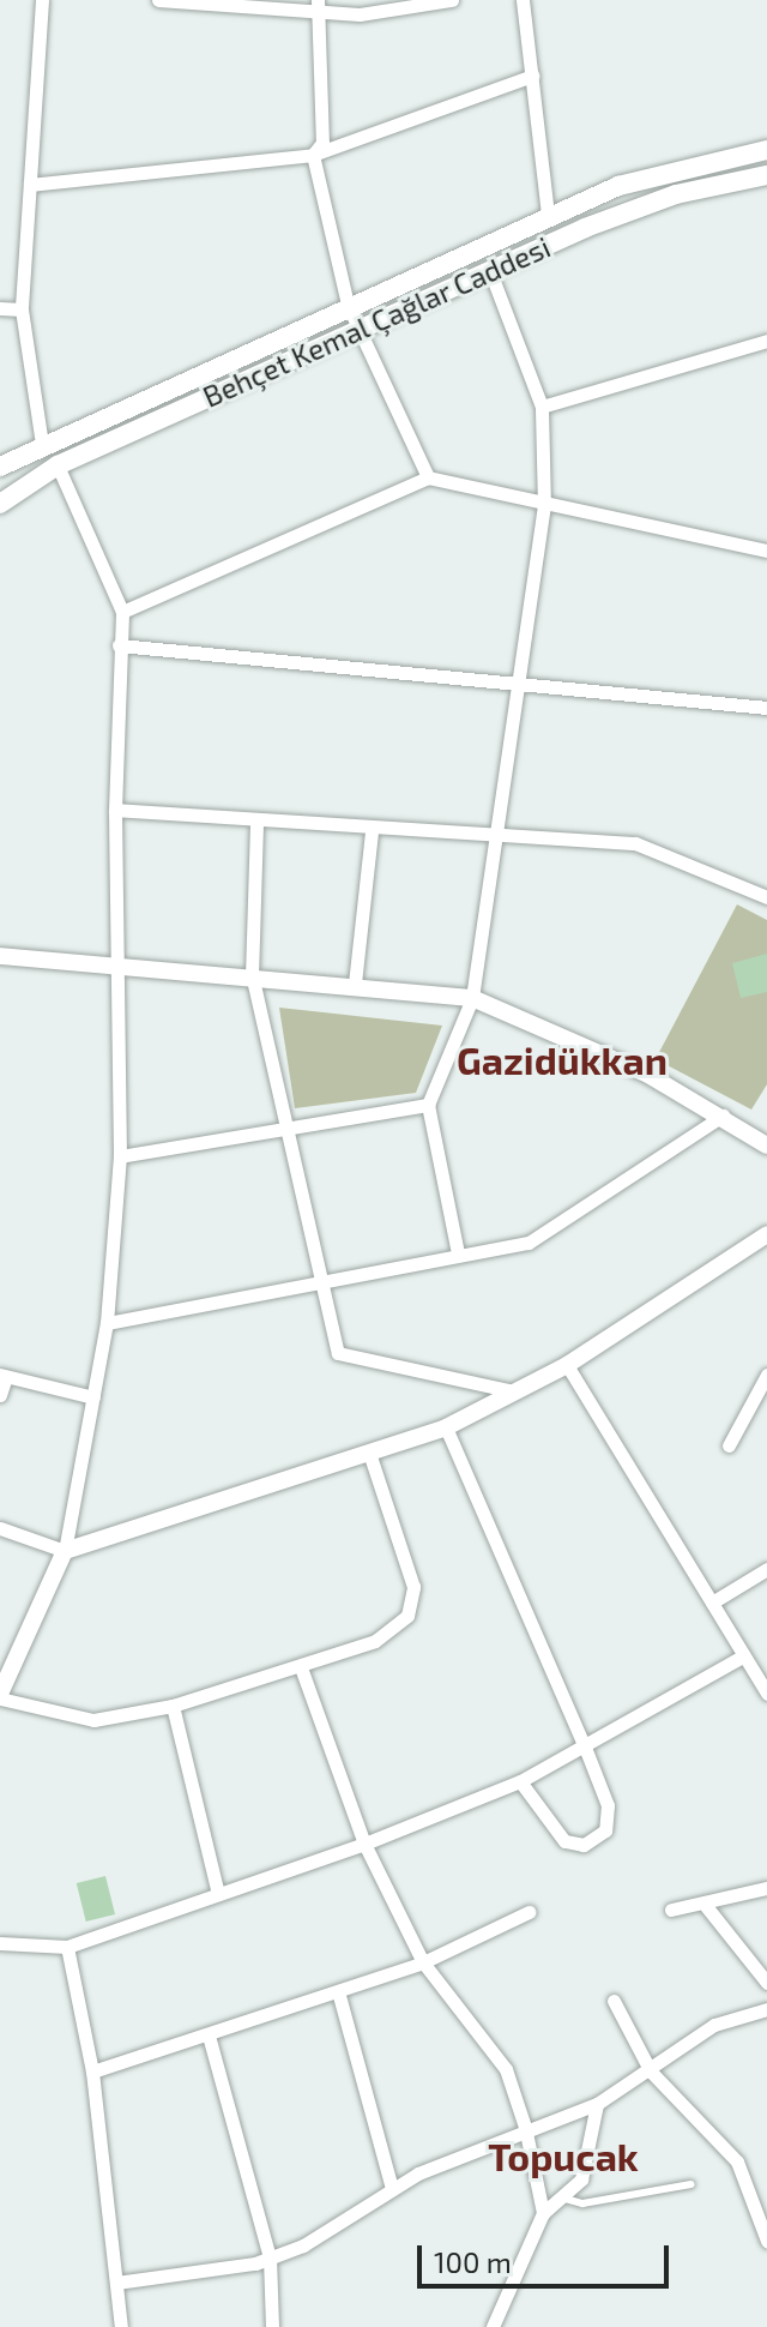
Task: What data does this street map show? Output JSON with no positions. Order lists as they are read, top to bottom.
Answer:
{
  "streets": {
    "main road": ["Behçet Kemal Çağlar Caddesi"]
  },
  "districts": ["Gazidükkan", "Topucak"],
  "scale_bar": "100 m"
}
